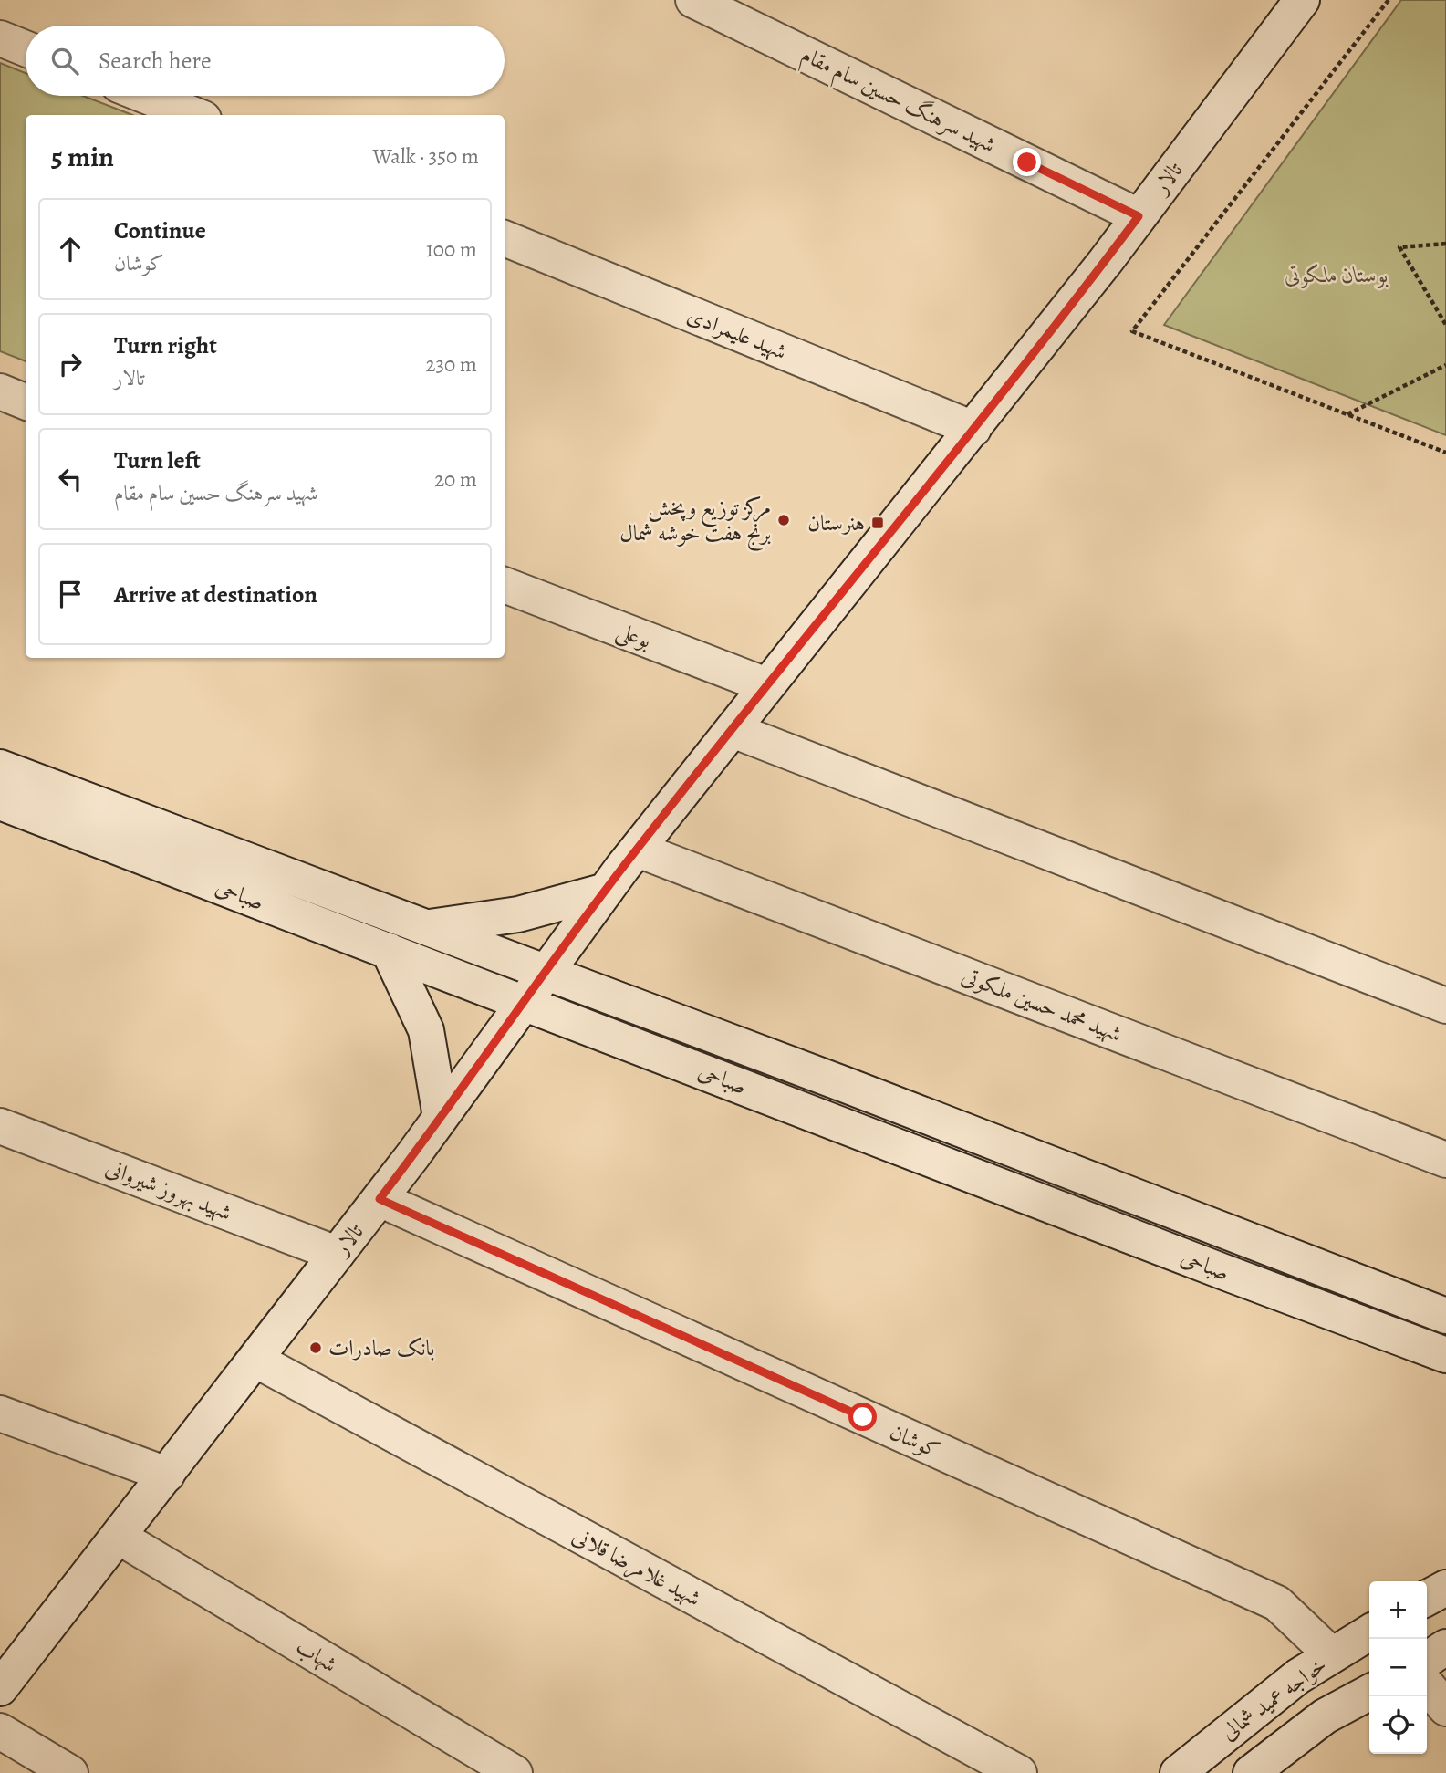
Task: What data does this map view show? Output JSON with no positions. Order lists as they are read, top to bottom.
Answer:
{
  "streets": {
    "street": [
      "شهید سرهنگ حسین سام مقام",
      "تالار",
      "شهید علیمرادی",
      "بوعلی",
      "صباحی",
      "شهید محمد حسین ملکوتی",
      "شهید بهروز شیروانی",
      "کوشان",
      "شهید غلامرضا قلانی",
      "شهاب",
      "خواجه عمید شمالی"
    ]
  },
  "crossings": [
    ["شهید سرهنگ حسین سام مقام", "تالار"],
    ["تالار", "شهید علیمرادی"],
    ["تالار", "بوعلی"],
    ["تالار", "صباحی"],
    ["تالار", "شهید محمد حسین ملکوتی"],
    ["تالار", "شهید بهروز شیروانی"],
    ["تالار", "کوشان"],
    ["تالار", "شهید غلامرضا قلانی"],
    ["تالار", "شهاب"],
    ["کوشان", "خواجه عمید شمالی"]
  ],
  "parks": ["بوستان ملکوتی"],
  "places": {
    "other": ["مرکز توزیع وپخش برنج هفت خوشه شمال", "بانک صادرات"],
    "transit": ["هنرستان"]
  },
  "page": {
    "search": "Search here",
    "heading": ["5 min", "Walk · 350 m"],
    "list": [
      ["Continue", "کوشان", "100 m"],
      ["Turn right", "تالار", "230 m"],
      ["Turn left", "شهید سرهنگ حسین سام مقام", "20 m"],
      "Arrive at destination"
    ],
    "map_buttons": ["+", "−"]
  }
}
